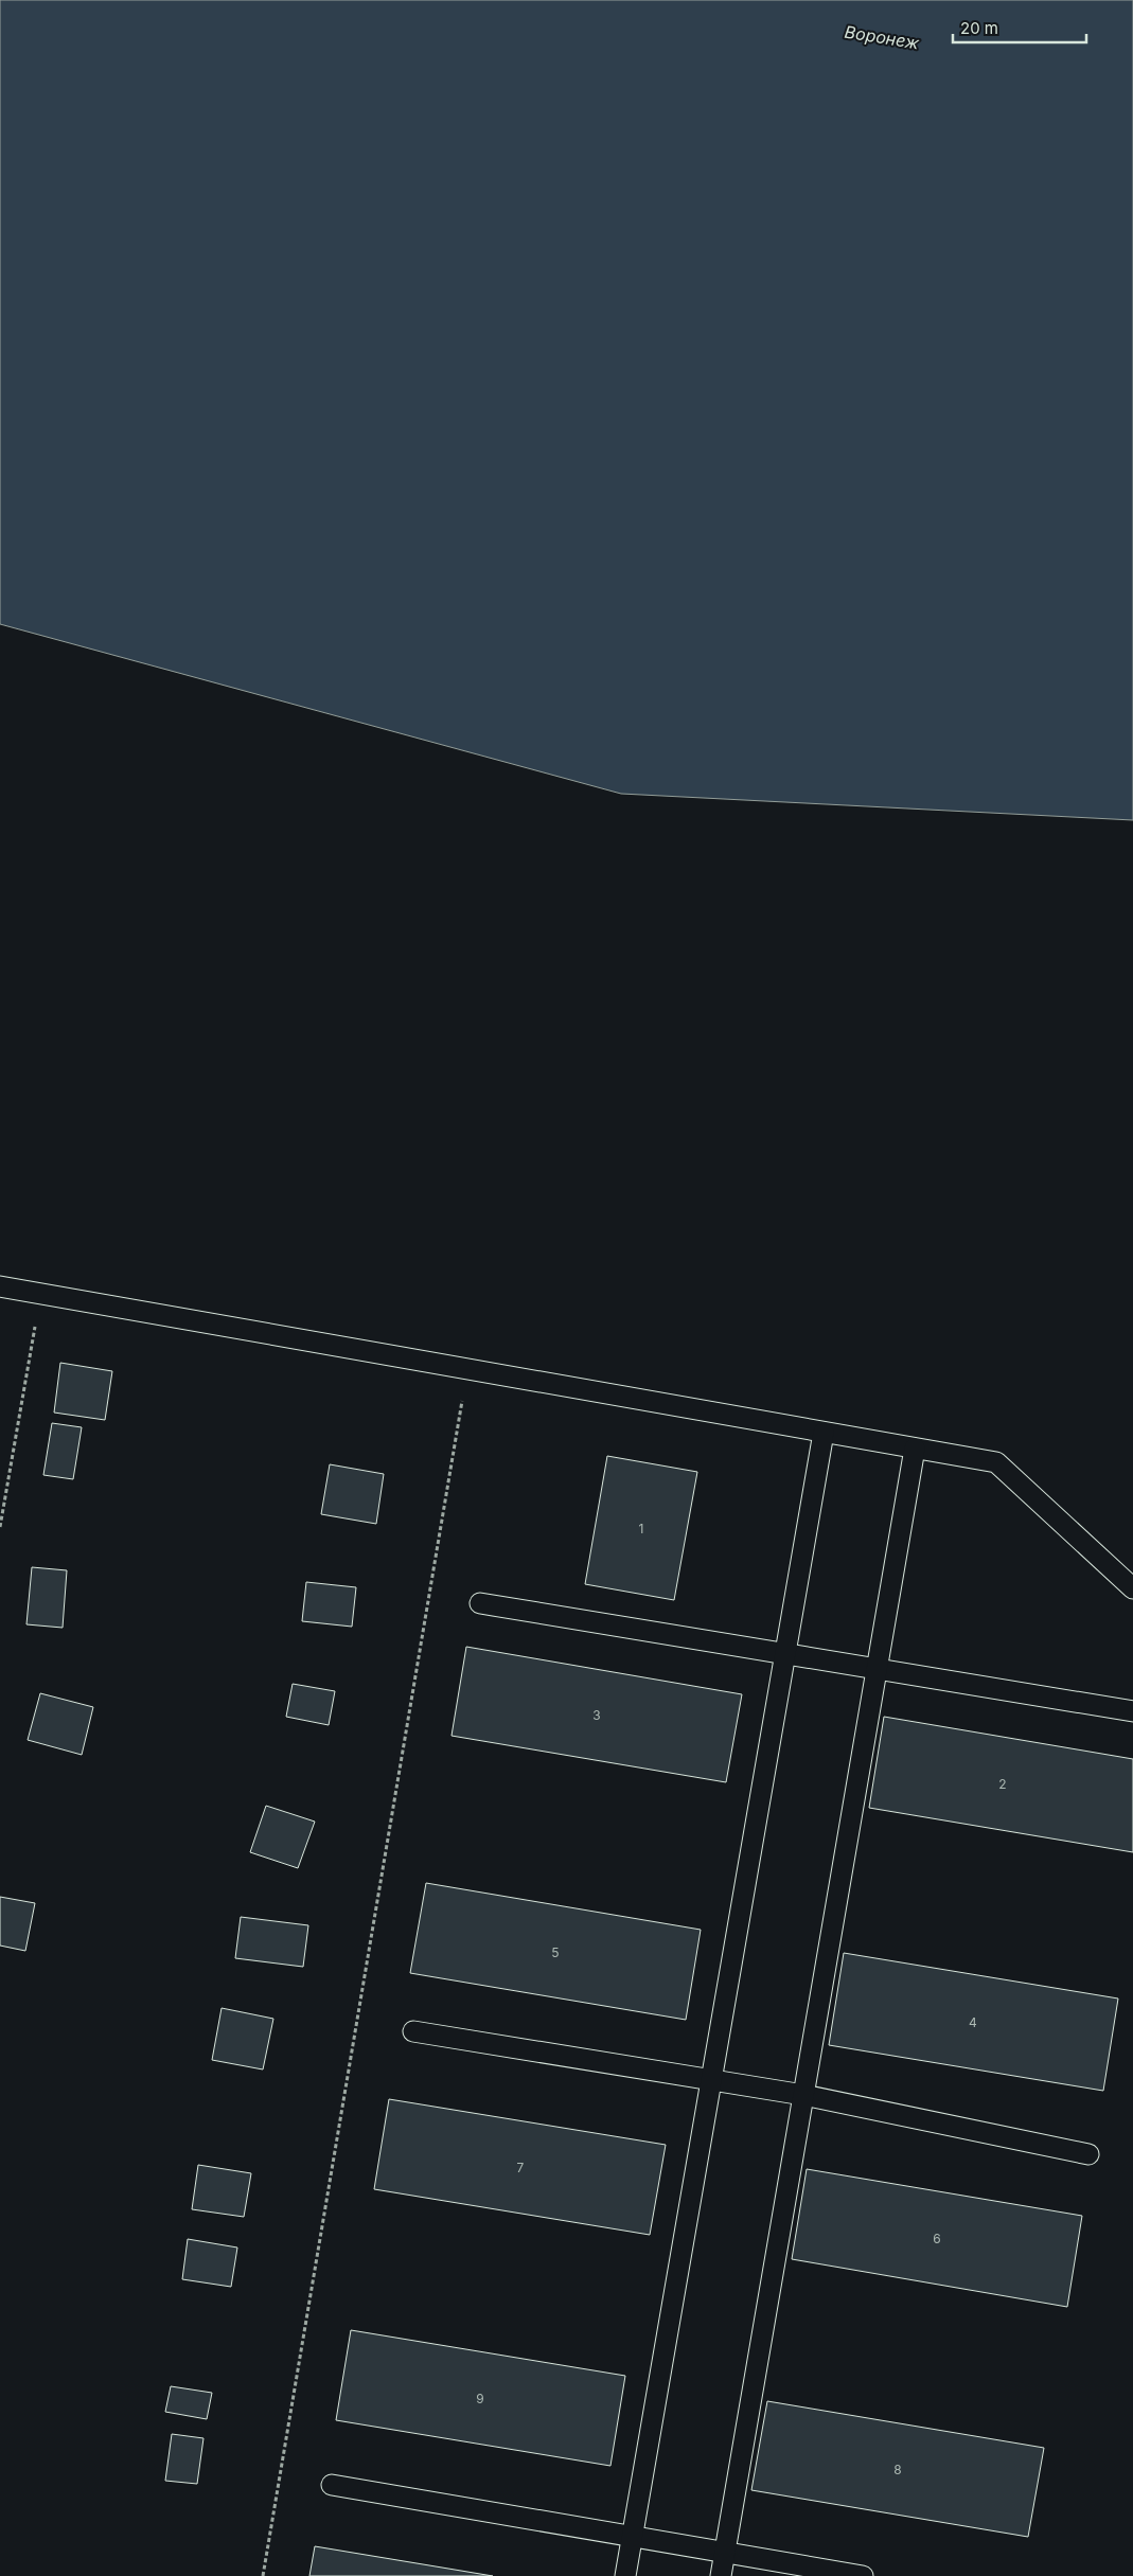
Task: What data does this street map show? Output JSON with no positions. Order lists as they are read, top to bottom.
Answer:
{
  "water": ["Воронеж"],
  "house_numbers": [
    "1",
    "3",
    "2",
    "5",
    "4",
    "7",
    "6",
    "9",
    "8"
  ],
  "scale_bar": "20 m"
}
